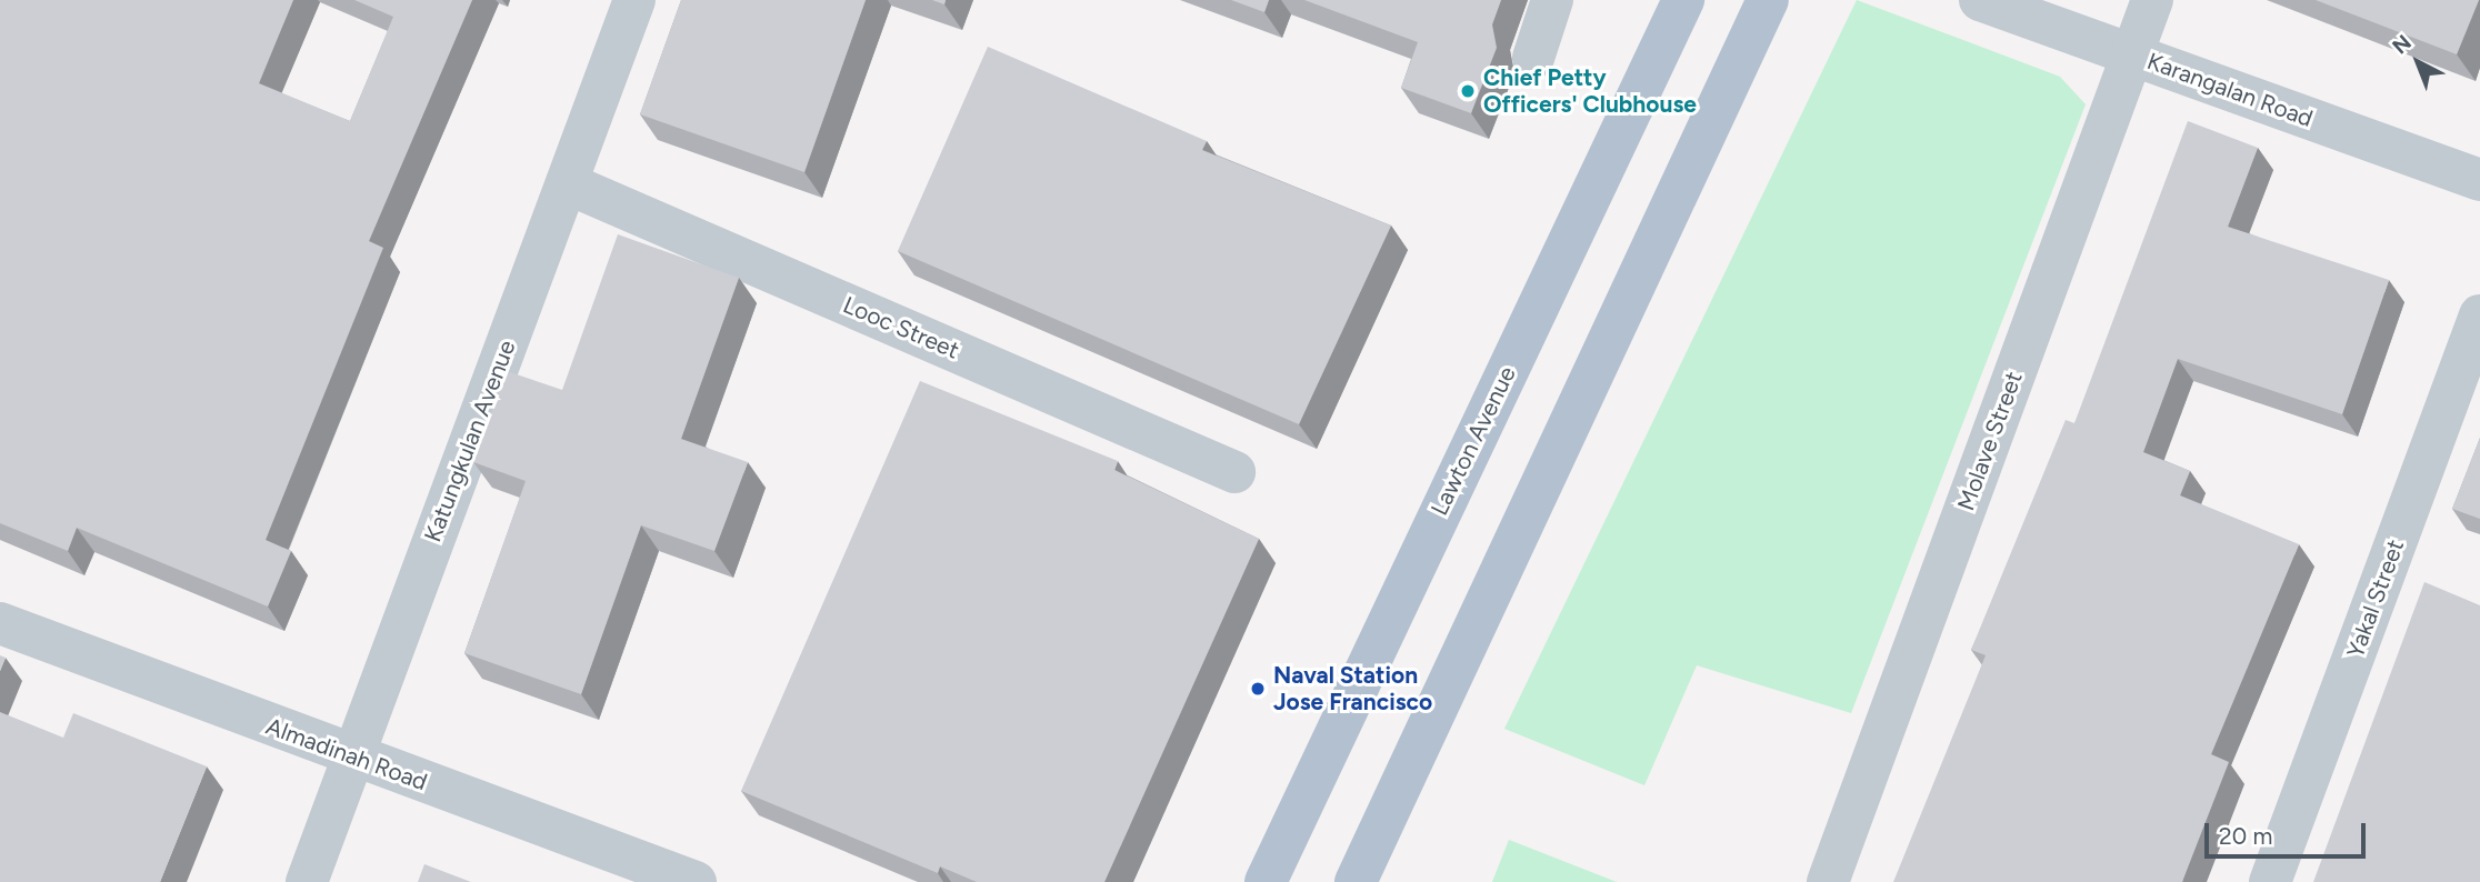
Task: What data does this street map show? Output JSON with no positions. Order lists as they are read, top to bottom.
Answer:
{
  "streets": {
    "main road": ["Lawton Avenue"],
    "street": [
      "Karangalan Road",
      "Looc Street",
      "Katungkulan Avenue",
      "Molave Street",
      "Yakal Street",
      "Almadinah Road"
    ]
  },
  "crossings": [
    ["Karangalan Road", "Molave Street"],
    ["Looc Street", "Katungkulan Avenue"],
    ["Katungkulan Avenue", "Almadinah Road"]
  ],
  "places": ["Chief Petty Officers' Clubhouse", "Naval Station Jose Francisco"],
  "scale_bar": "20 m",
  "north": "top left"
}
